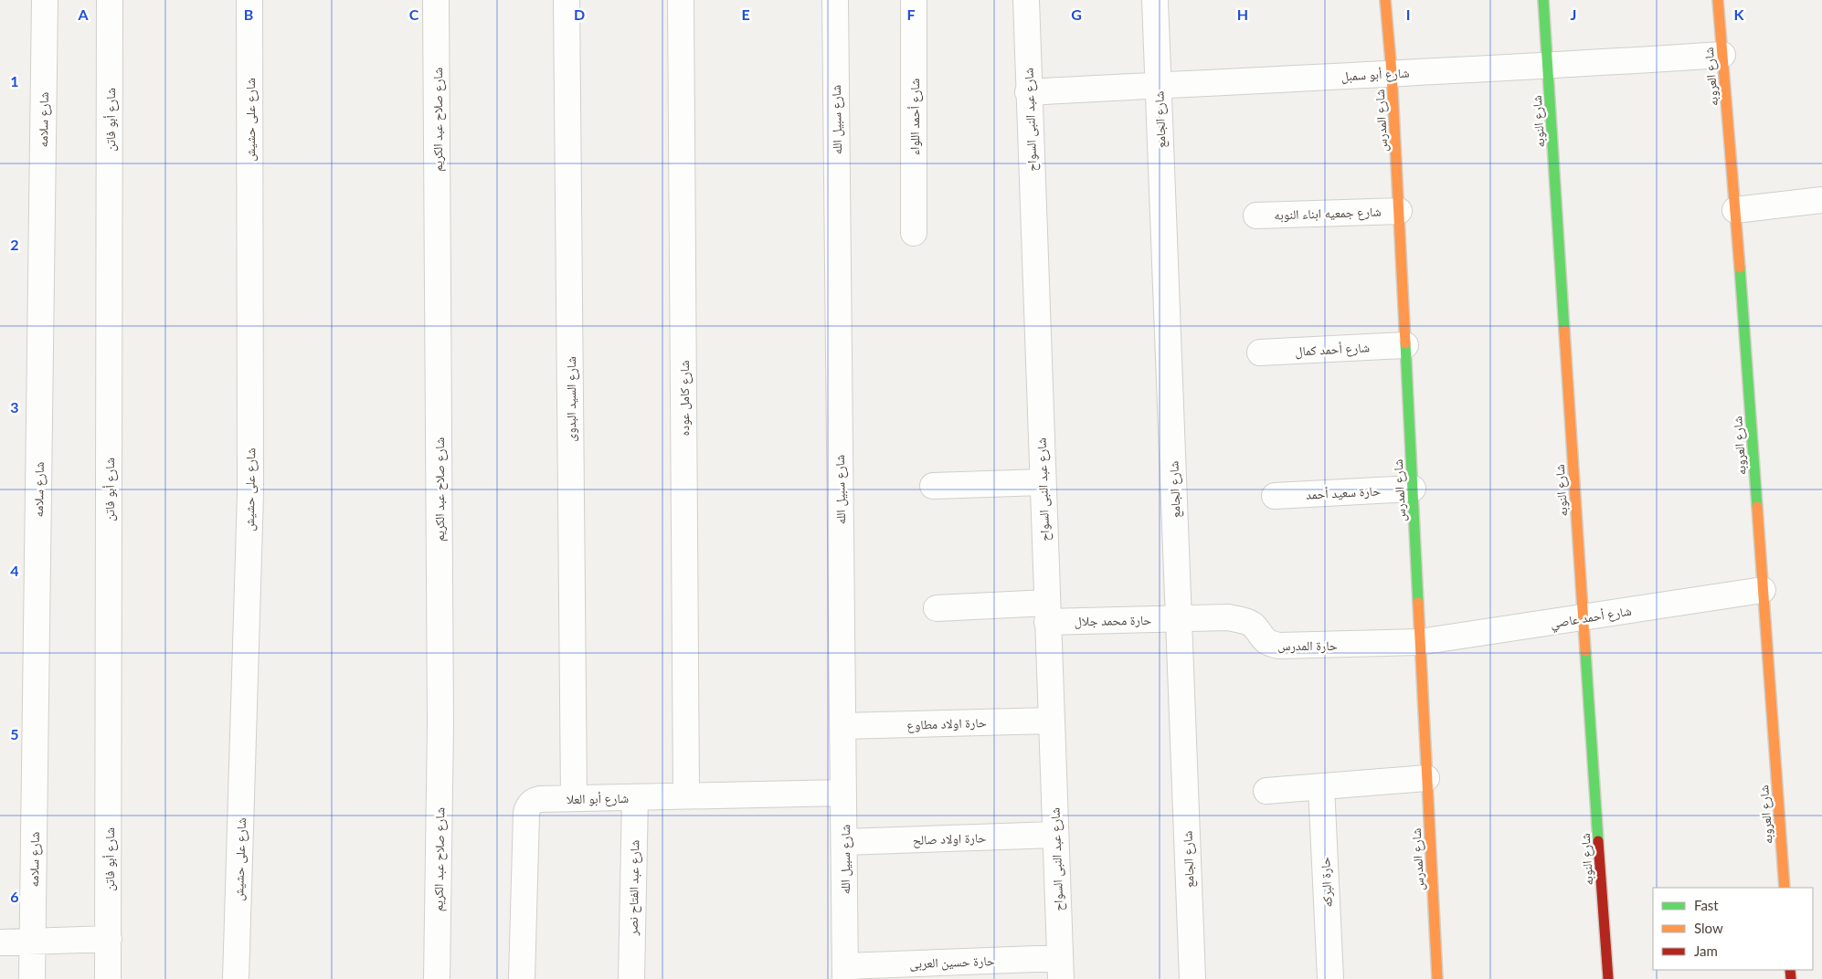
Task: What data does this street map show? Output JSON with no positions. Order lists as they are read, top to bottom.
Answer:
{
  "streets": {
    "street": [
      "شارع أبو سمبل",
      "شارع العروبه",
      "شارع أحمد اللواء",
      "شارع سلامه",
      "شارع أبو فاتن",
      "شارع على حشيش",
      "شارع صلاح عبد الكريم",
      "شارع سبيل الله",
      "شارع عبد النبى السواح",
      "شارع الجامع",
      "شارع المدرس",
      "شارع النوبه",
      "شارع جمعيه ابناء النوبه",
      "شارع أحمد كمال",
      "شارع كامل عوده",
      "شارع السيد البدوى",
      "حارة سعيد أحمد",
      "شارع أحمد عاصي",
      "حارة محمد جلال",
      "حارة المدرس",
      "حارة اولاد مطاوع",
      "شارع أبو العلا",
      "حارة اولاد صالح",
      "حارة البركه",
      "شارع عبد الفتاح نصر",
      "حارة حسين العربى"
    ]
  },
  "crossings": [
    ["شارع أبو سمبل", "شارع العروبه"],
    ["شارع أبو سمبل", "شارع عبد النبى السواح"],
    ["شارع أبو سمبل", "شارع الجامع"],
    ["شارع أبو سمبل", "شارع المدرس"],
    ["شارع أبو سمبل", "شارع النوبه"],
    ["شارع العروبه", "شارع أحمد عاصي"],
    ["شارع سبيل الله", "حارة اولاد مطاوع"],
    ["شارع سبيل الله", "شارع أبو العلا"],
    ["شارع سبيل الله", "حارة اولاد صالح"],
    ["شارع سبيل الله", "حارة حسين العربى"],
    ["شارع عبد النبى السواح", "حارة محمد جلال"],
    ["شارع عبد النبى السواح", "حارة اولاد مطاوع"],
    ["شارع عبد النبى السواح", "حارة اولاد صالح"],
    ["شارع عبد النبى السواح", "حارة حسين العربى"],
    ["شارع الجامع", "حارة محمد جلال"],
    ["شارع الجامع", "حارة المدرس"],
    ["شارع المدرس", "شارع جمعيه ابناء النوبه"],
    ["شارع المدرس", "شارع أحمد كمال"],
    ["شارع المدرس", "حارة سعيد أحمد"],
    ["شارع المدرس", "شارع أحمد عاصي"],
    ["شارع المدرس", "حارة المدرس"],
    ["شارع النوبه", "شارع أحمد عاصي"],
    ["شارع كامل عوده", "شارع أبو العلا"],
    ["شارع السيد البدوى", "شارع أبو العلا"],
    ["شارع أحمد عاصي", "حارة المدرس"],
    ["حارة محمد جلال", "حارة المدرس"],
    ["شارع أبو العلا", "شارع عبد الفتاح نصر"]
  ],
  "legend": ["Fast", "Slow", "Jam"],
  "grid": {
    "columns": [
      "A",
      "B",
      "C",
      "D",
      "E",
      "F",
      "G",
      "H",
      "I",
      "J",
      "K"
    ],
    "rows": [
      "1",
      "2",
      "3",
      "4",
      "5",
      "6"
    ]
  }
}
